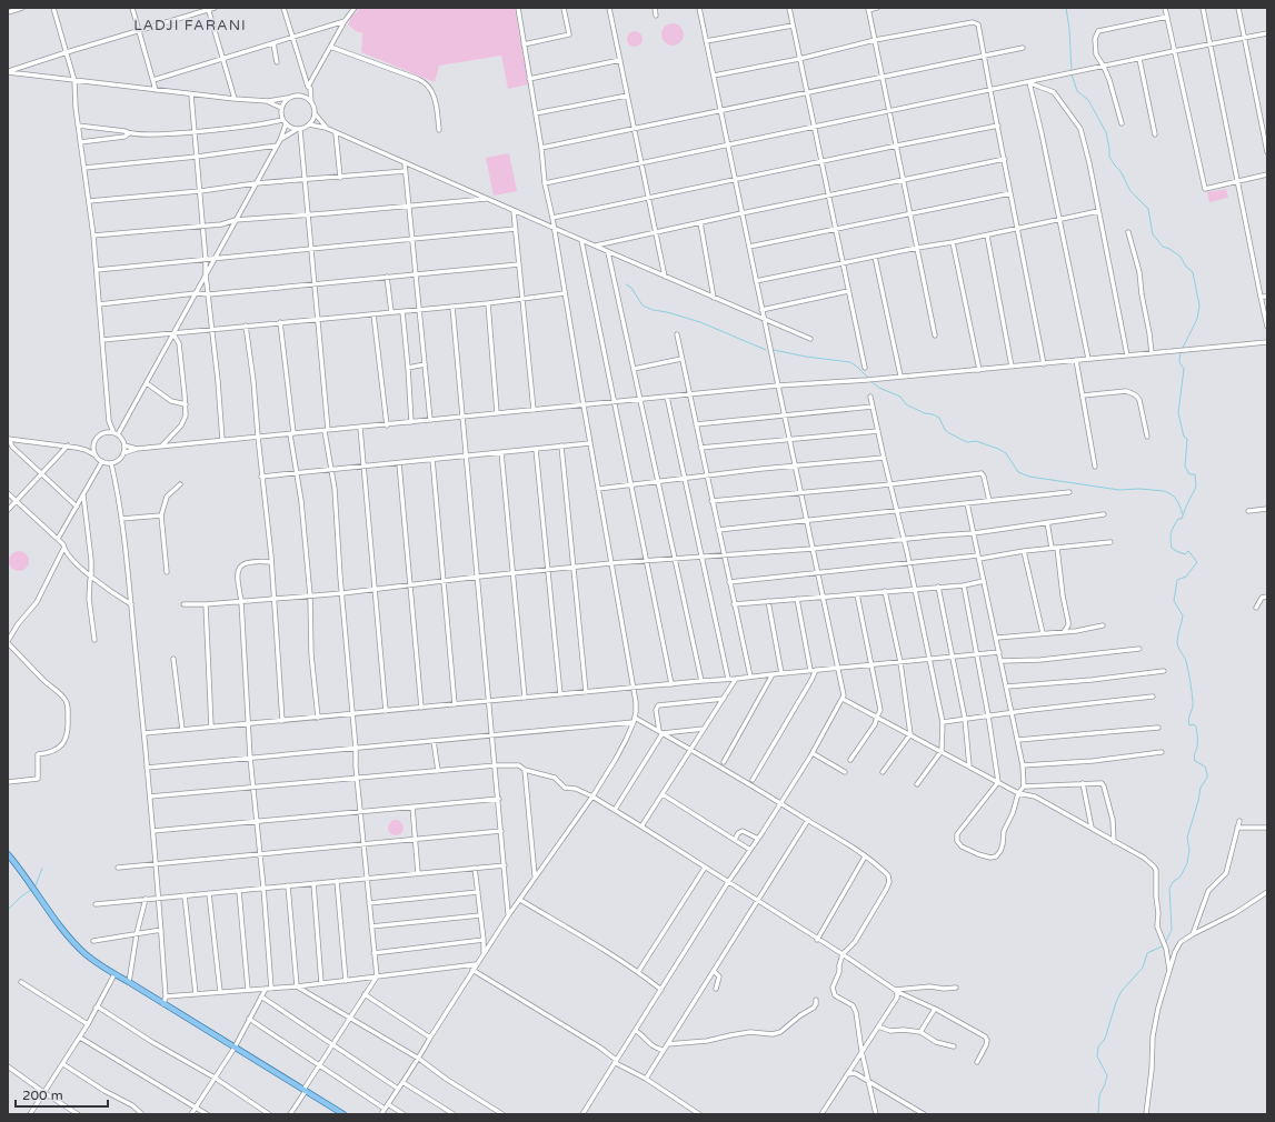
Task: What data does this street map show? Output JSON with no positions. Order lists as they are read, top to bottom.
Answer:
{
  "districts": ["LADJI FARANI"],
  "scale_bar": "200 m"
}
